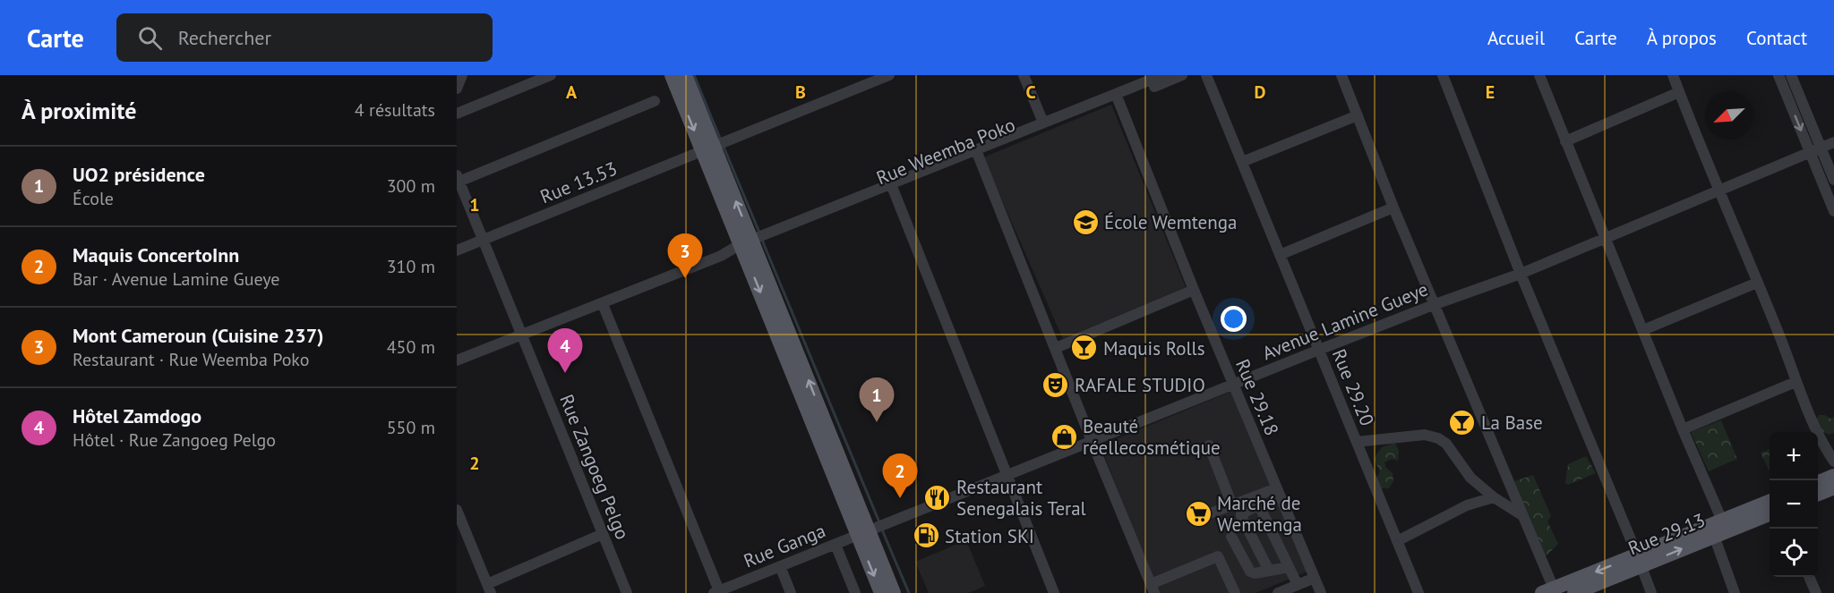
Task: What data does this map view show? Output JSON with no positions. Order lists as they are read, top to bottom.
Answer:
{
  "streets": {
    "main road": ["Rue 29.13"],
    "street": [
      "Rue Weemba Poko",
      "Rue 13.53",
      "Avenue Lamine Gueye",
      "Rue 29.20",
      "Rue 29.18",
      "Rue Zangoeg Pelgo",
      "Rue Ganga"
    ]
  },
  "crossings": [
    ["Rue Weemba Poko", "Rue 29.18"],
    ["Rue Weemba Poko", "Rue Zangoeg Pelgo"],
    ["Rue 13.53", "Rue Zangoeg Pelgo"],
    ["Avenue Lamine Gueye", "Rue 29.20"],
    ["Avenue Lamine Gueye", "Rue 29.18"],
    ["Avenue Lamine Gueye", "Rue Ganga"]
  ],
  "places": {
    "school or university": ["École Wemtenga"],
    "bar": ["Maquis Rolls", "La Base"],
    "theatre": ["RAFALE STUDIO"],
    "shop": ["Beauté réellecosmétique"],
    "restaurant": ["Restaurant Senegalais Teral"],
    "supermarket": ["Marché de Wemtenga"],
    "fuel station": ["Station SKI"]
  },
  "north": "bottom left",
  "page": {
    "header": "Carte",
    "search": "Rechercher",
    "nav": [
      "Accueil",
      "Carte",
      "À propos",
      "Contact"
    ],
    "heading": ["À proximité", "4 résultats"],
    "list": [
      {
        "mark": "1",
        "name": "UO2 présidence",
        "note": "École",
        "value": "300 m"
      },
      {
        "mark": "2",
        "name": "Maquis ConcertoInn",
        "note": "Bar · Avenue Lamine Gueye",
        "value": "310 m"
      },
      {
        "mark": "3",
        "name": "Mont Cameroun (Cuisine 237)",
        "note": "Restaurant · Rue Weemba Poko",
        "value": "450 m"
      },
      {
        "mark": "4",
        "name": "Hôtel Zamdogo",
        "note": "Hôtel · Rue Zangoeg Pelgo",
        "value": "550 m"
      }
    ],
    "pins": [
      "3",
      "4",
      "1",
      "2"
    ],
    "map_buttons": ["+", "−"]
  },
  "grid": {
    "columns": [
      "A",
      "B",
      "C",
      "D",
      "E"
    ],
    "rows": ["1", "2"]
  }
}
